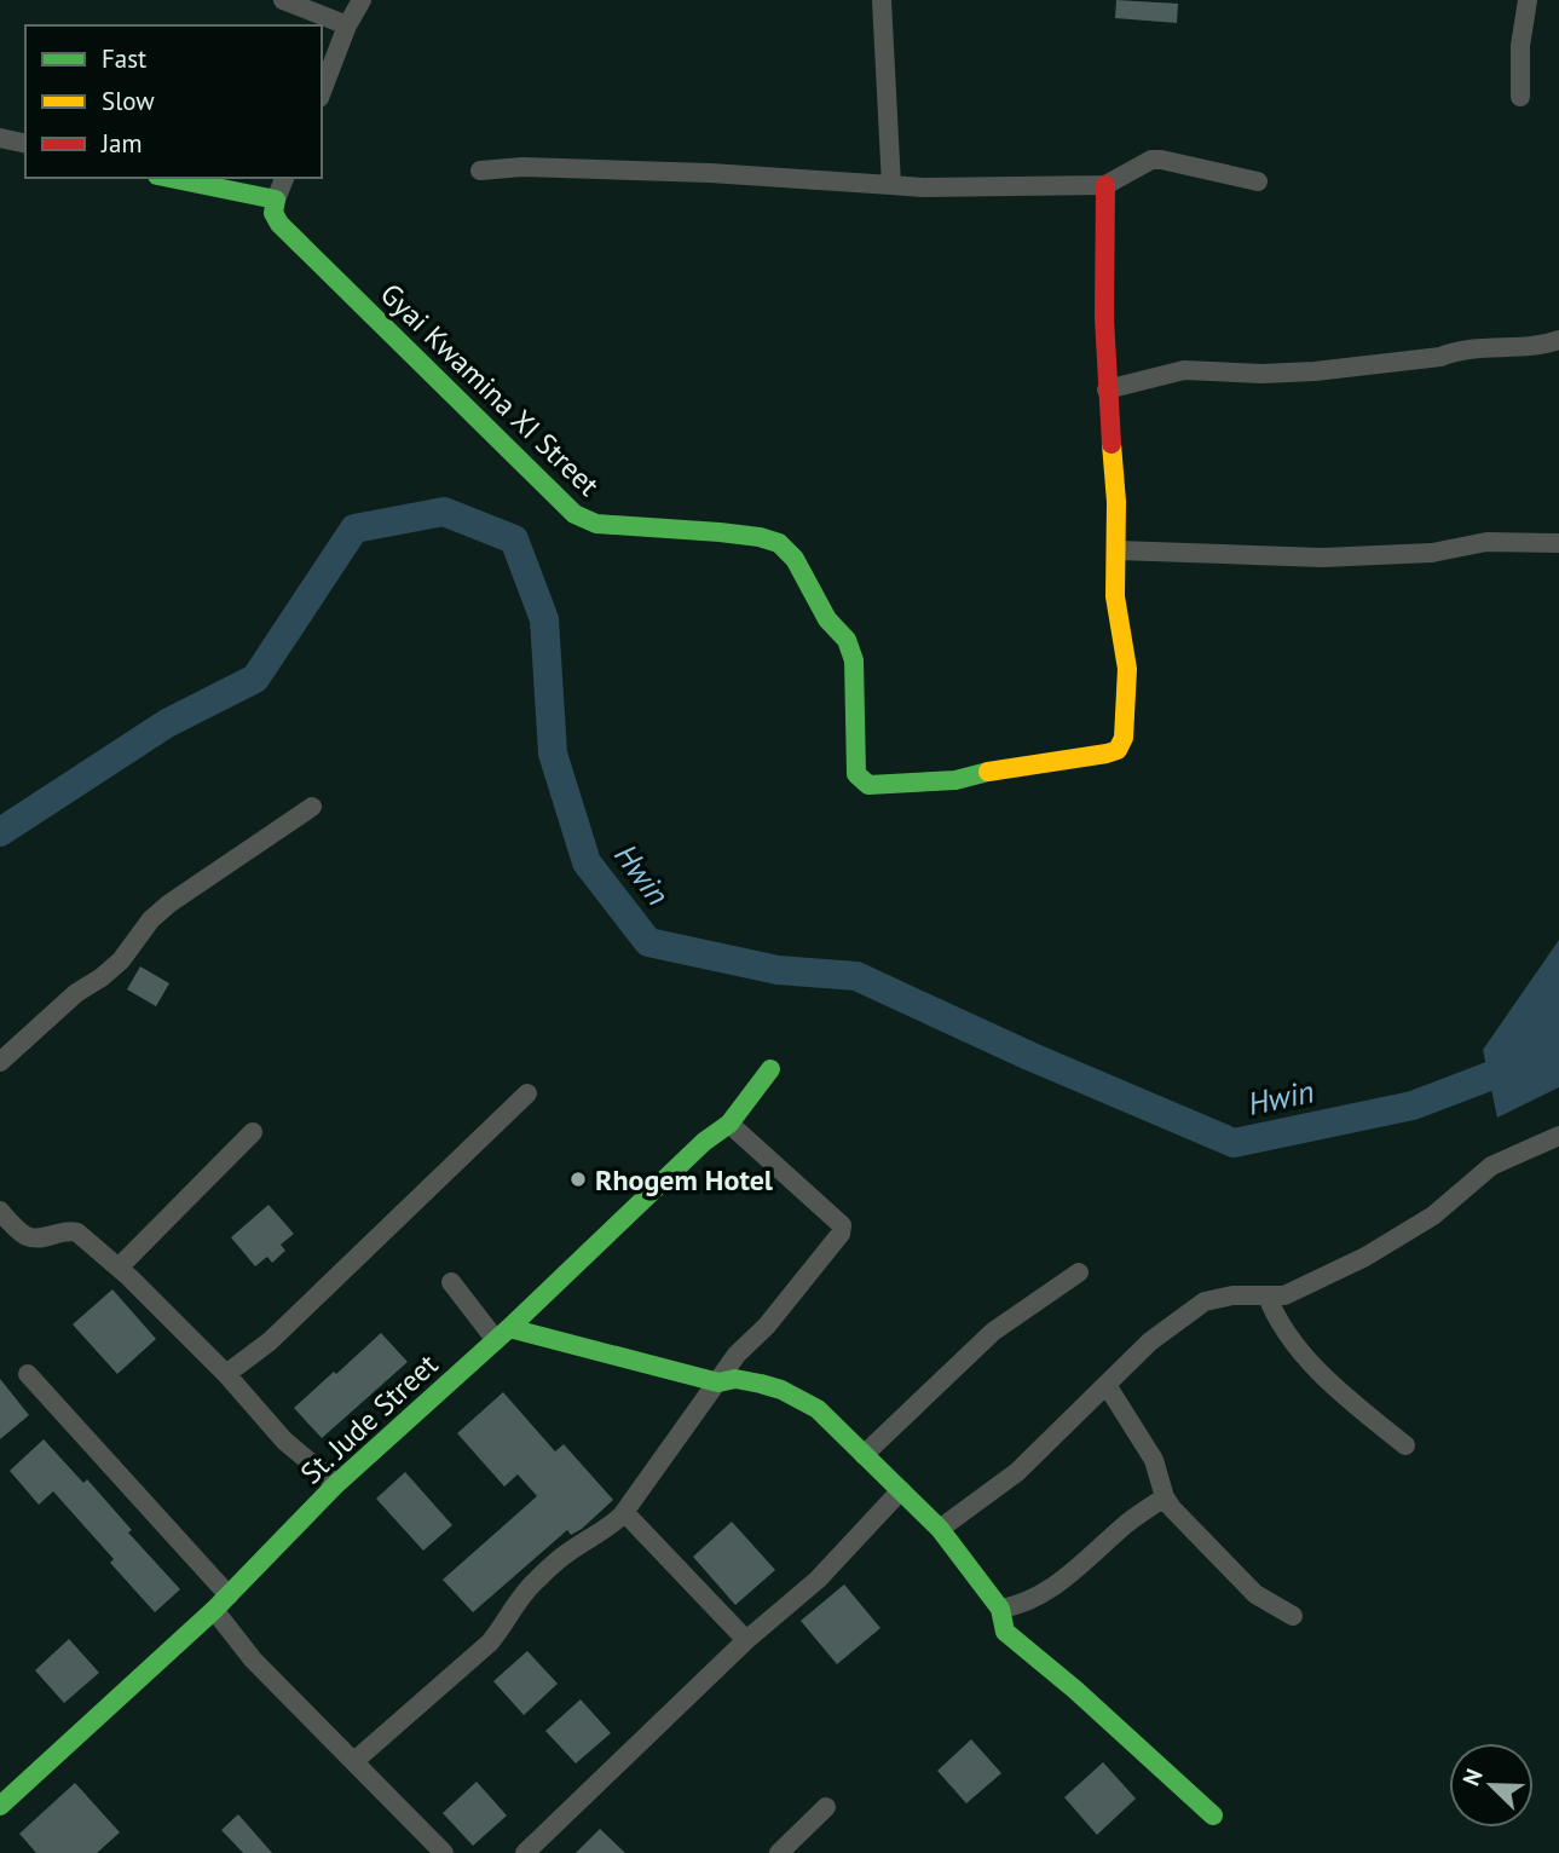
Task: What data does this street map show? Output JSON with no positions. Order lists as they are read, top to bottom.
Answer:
{
  "streets": {
    "street": ["Gyai Kwamina XI Street", "St. Jude Street"]
  },
  "water": ["Hwin"],
  "places": ["Rhogem Hotel"],
  "legend": ["Fast", "Slow", "Jam"],
  "north": "top left"
}
